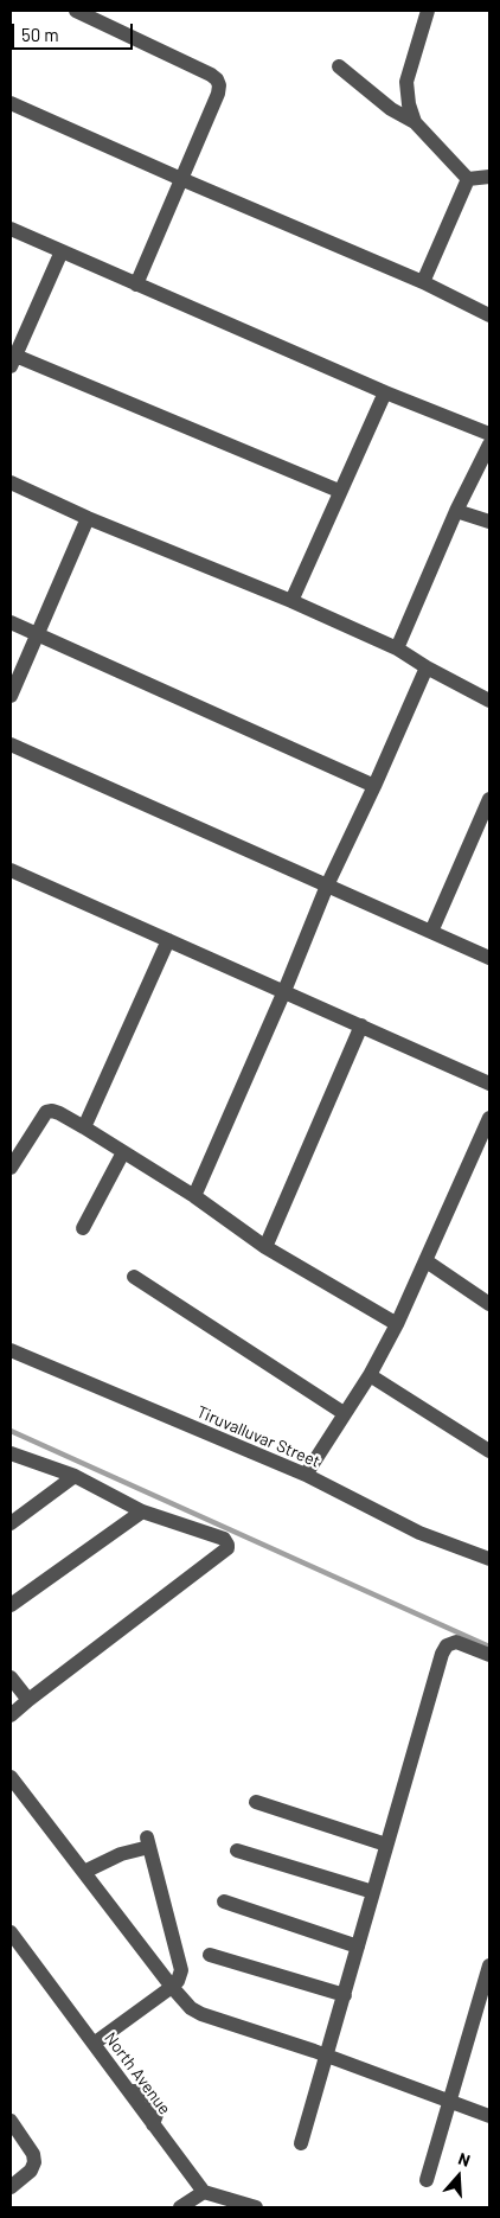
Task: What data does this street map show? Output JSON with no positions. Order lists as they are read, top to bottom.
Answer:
{
  "streets": {
    "street": ["Tiruvalluvar Street", "North Avenue"]
  },
  "scale_bar": "50 m",
  "north": "top"
}
